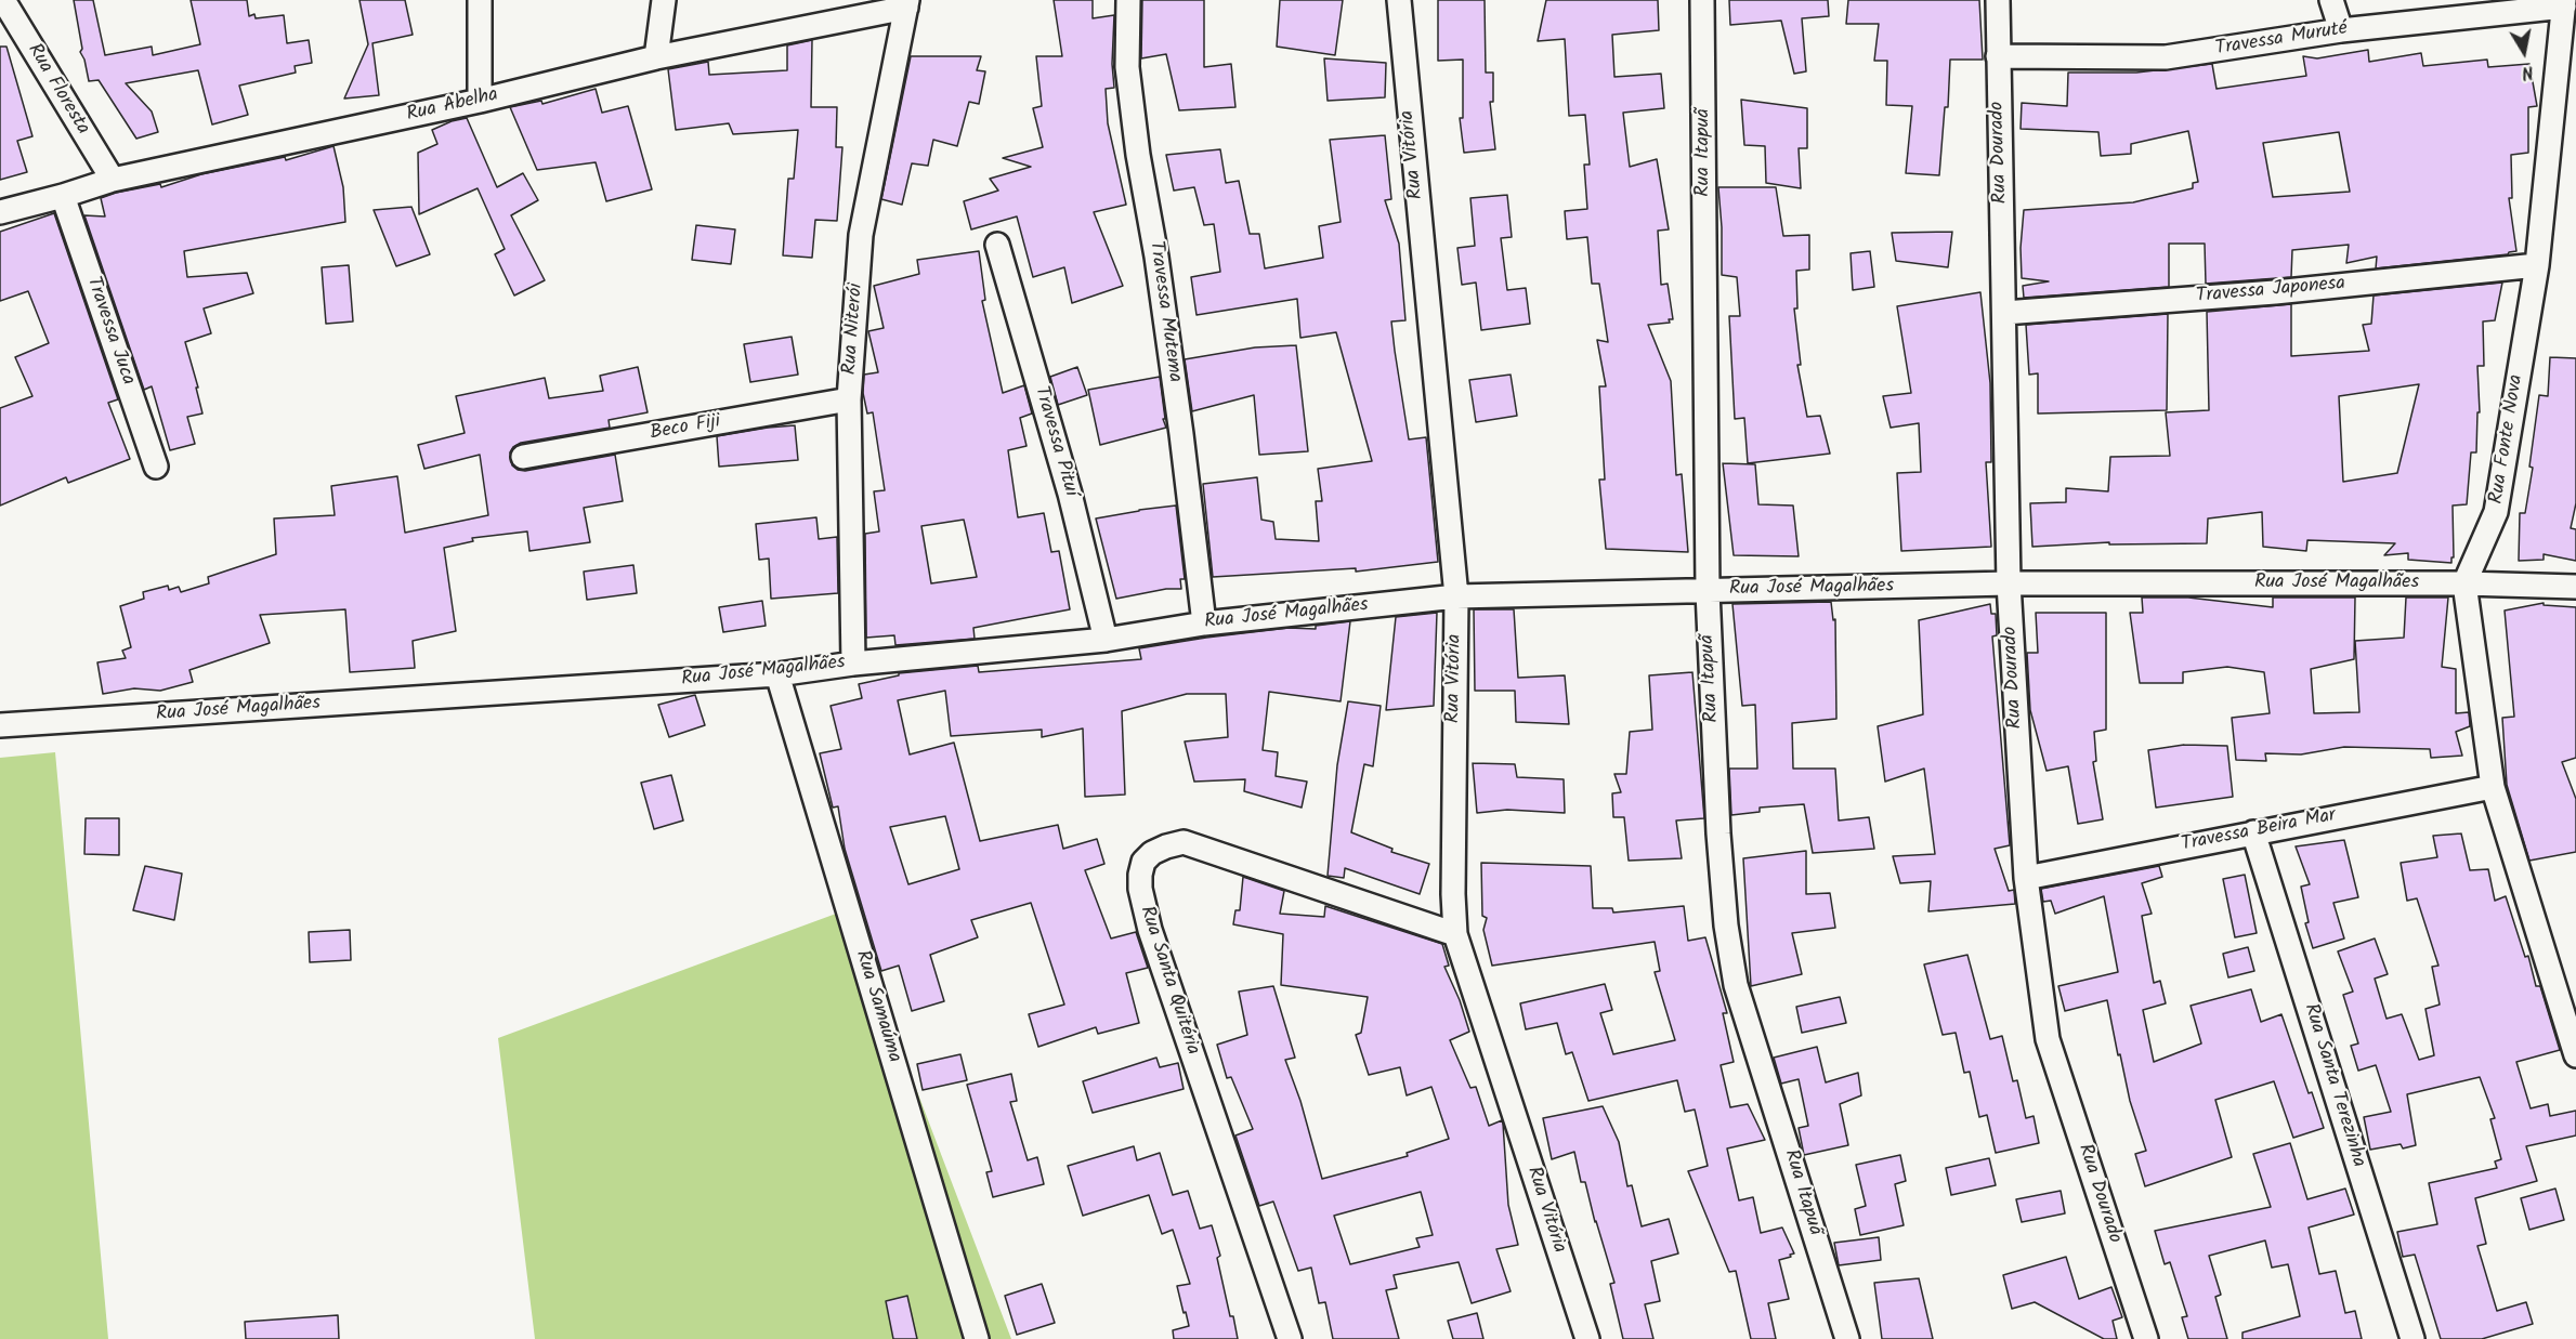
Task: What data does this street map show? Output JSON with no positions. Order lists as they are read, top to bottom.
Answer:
{
  "streets": {
    "street": [
      "Travessa Muruté",
      "Rua Floresta",
      "Rua Abelha",
      "Rua Itapuã",
      "Rua Dourado",
      "Rua Vitória",
      "Travessa Japonesa",
      "Travessa Mutema",
      "Rua Niterói",
      "Travessa Juca",
      "Beco Fiji",
      "Rua Fonte Nova",
      "Travessa Pituí",
      "Rua José Magalhães",
      "Travessa Beira Mar",
      "Rua Santa Quitéria",
      "Rua Samaúma",
      "Rua Santa Terezinha"
    ]
  },
  "crossings": [
    ["Travessa Muruté", "Rua Dourado"],
    ["Travessa Muruté", "Rua Fonte Nova"],
    ["Rua Floresta", "Rua Abelha"],
    ["Rua Abelha", "Rua Niterói"],
    ["Rua Abelha", "Travessa Juca"],
    ["Rua Itapuã", "Rua José Magalhães"],
    ["Rua Dourado", "Travessa Japonesa"],
    ["Rua Dourado", "Rua José Magalhães"],
    ["Rua Dourado", "Travessa Beira Mar"],
    ["Rua Vitória", "Rua José Magalhães"],
    ["Rua Vitória", "Rua Santa Quitéria"],
    ["Travessa Japonesa", "Rua Fonte Nova"],
    ["Travessa Mutema", "Rua José Magalhães"],
    ["Rua Niterói", "Beco Fiji"],
    ["Rua Niterói", "Rua José Magalhães"],
    ["Rua Fonte Nova", "Rua José Magalhães"],
    ["Travessa Pituí", "Rua José Magalhães"],
    ["Rua José Magalhães", "Rua Samaúma"],
    ["Travessa Beira Mar", "Rua Santa Terezinha"]
  ],
  "north": "bottom"
}
